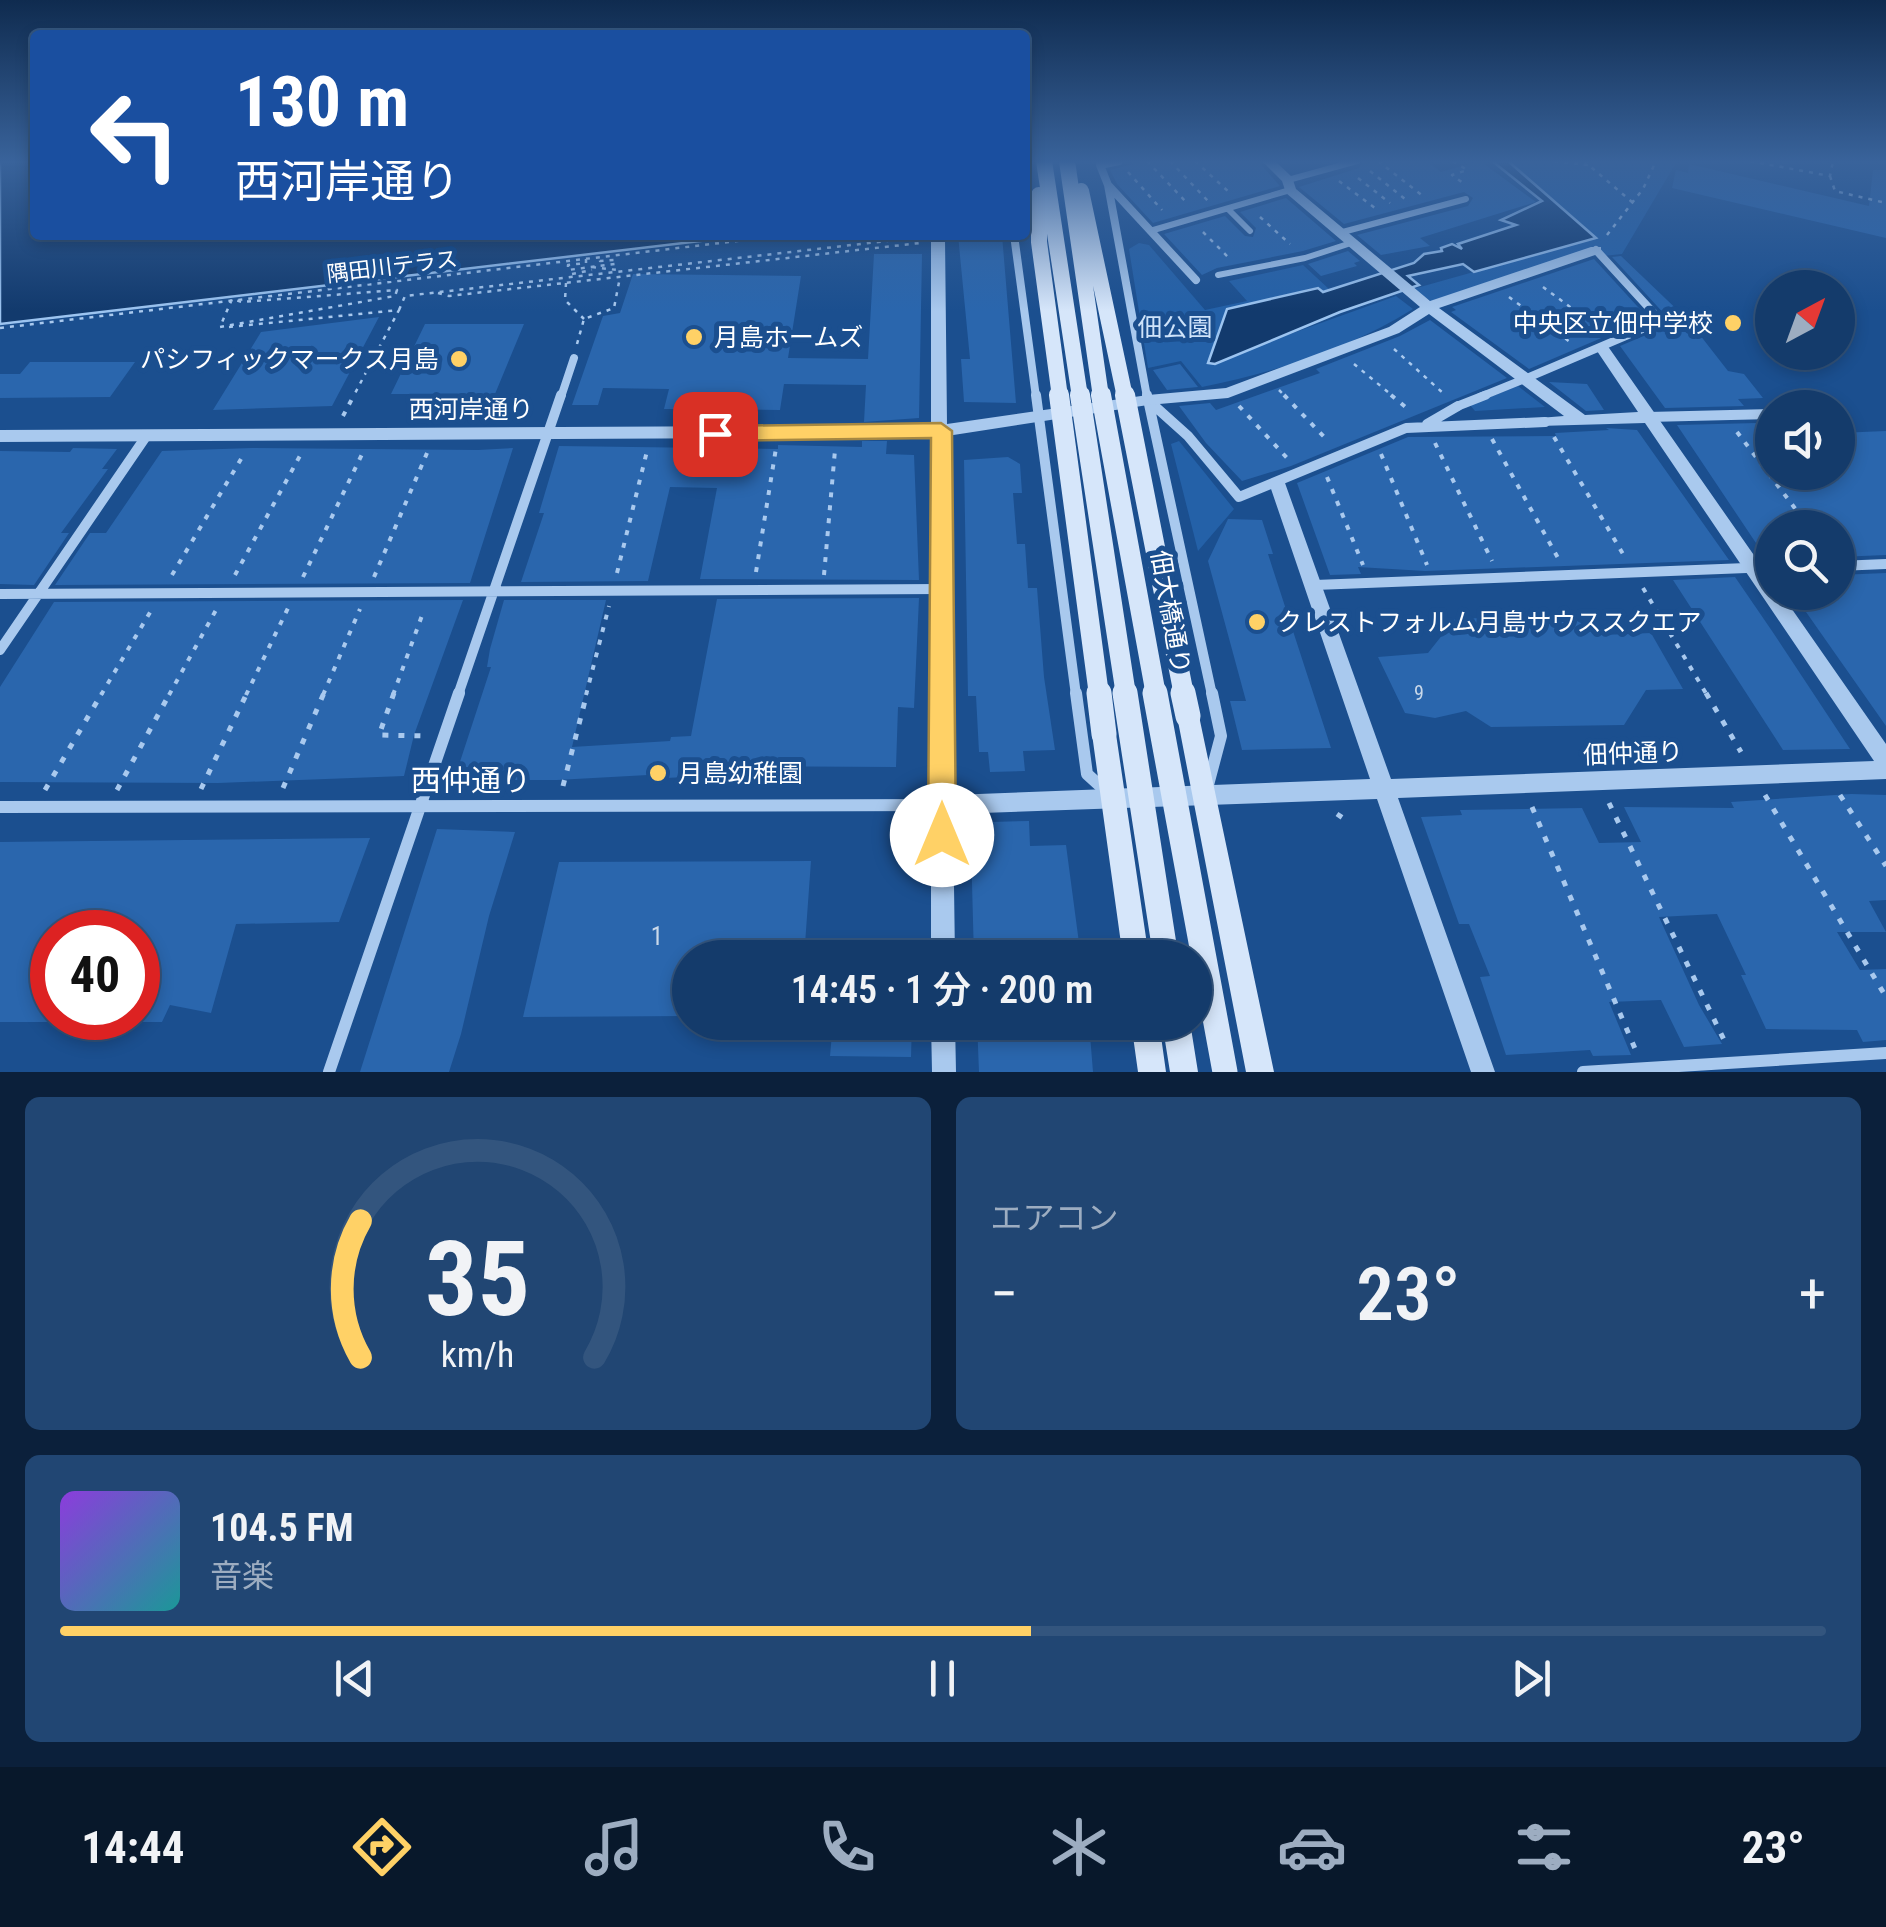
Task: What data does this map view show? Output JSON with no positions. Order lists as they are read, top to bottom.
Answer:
{
  "streets": {
    "main road": ["佃大橋通り"],
    "street": ["西河岸通り", "佃仲通り", "西仲通り"],
    "path": ["隅田川テラス"]
  },
  "crossings": [
    ["佃仲通り", "西仲通り"]
  ],
  "parks": ["佃公園"],
  "places": [
    "中央区立佃中学校",
    "月島ホームズ",
    "パシフィックマークス月島",
    "クレストフォルム月島サウススクエア",
    "月島幼稚園"
  ],
  "house_numbers": ["9", "1"],
  "north": "top right",
  "page": {
    "turn": ["130 m", "西河岸通り"],
    "limit": "40",
    "trip": "14:45 · 1 分 · 200 m",
    "tile": "エアコン",
    "heat": ["−", "23°", "+"],
    "song": ["104.5 FM", "音楽"],
    "tabs": ["14:44", "23°"],
    "gauge": ["35", "km/h"]
  }
}
